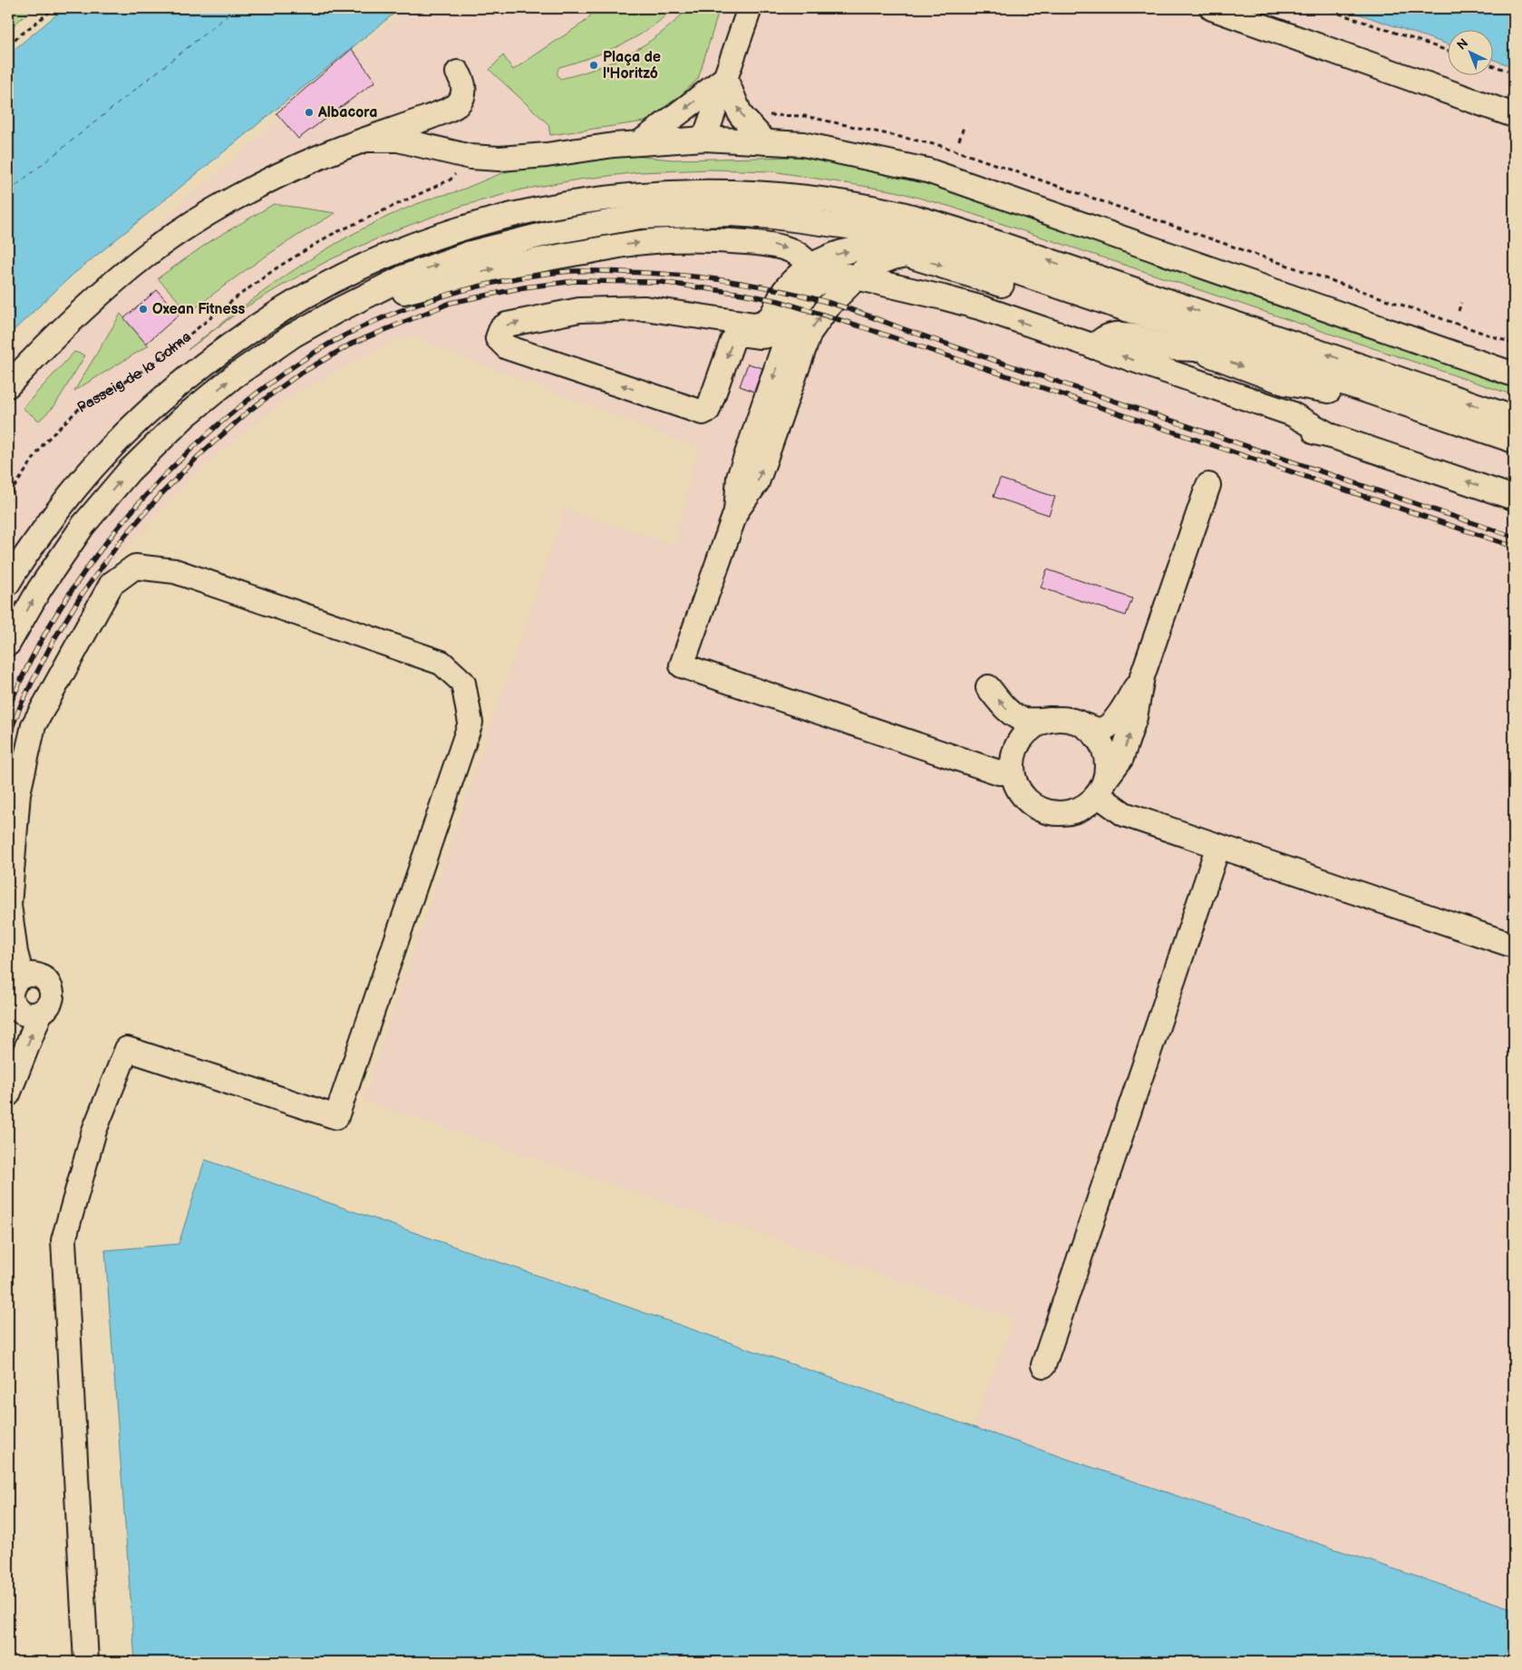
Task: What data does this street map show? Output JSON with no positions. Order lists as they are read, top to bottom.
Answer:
{
  "streets": {
    "path": ["Passeig de la Calma"]
  },
  "places": ["Plaça de l'Horitzó", "Albacora", "Oxean Fitness"],
  "north": "top left"
}
